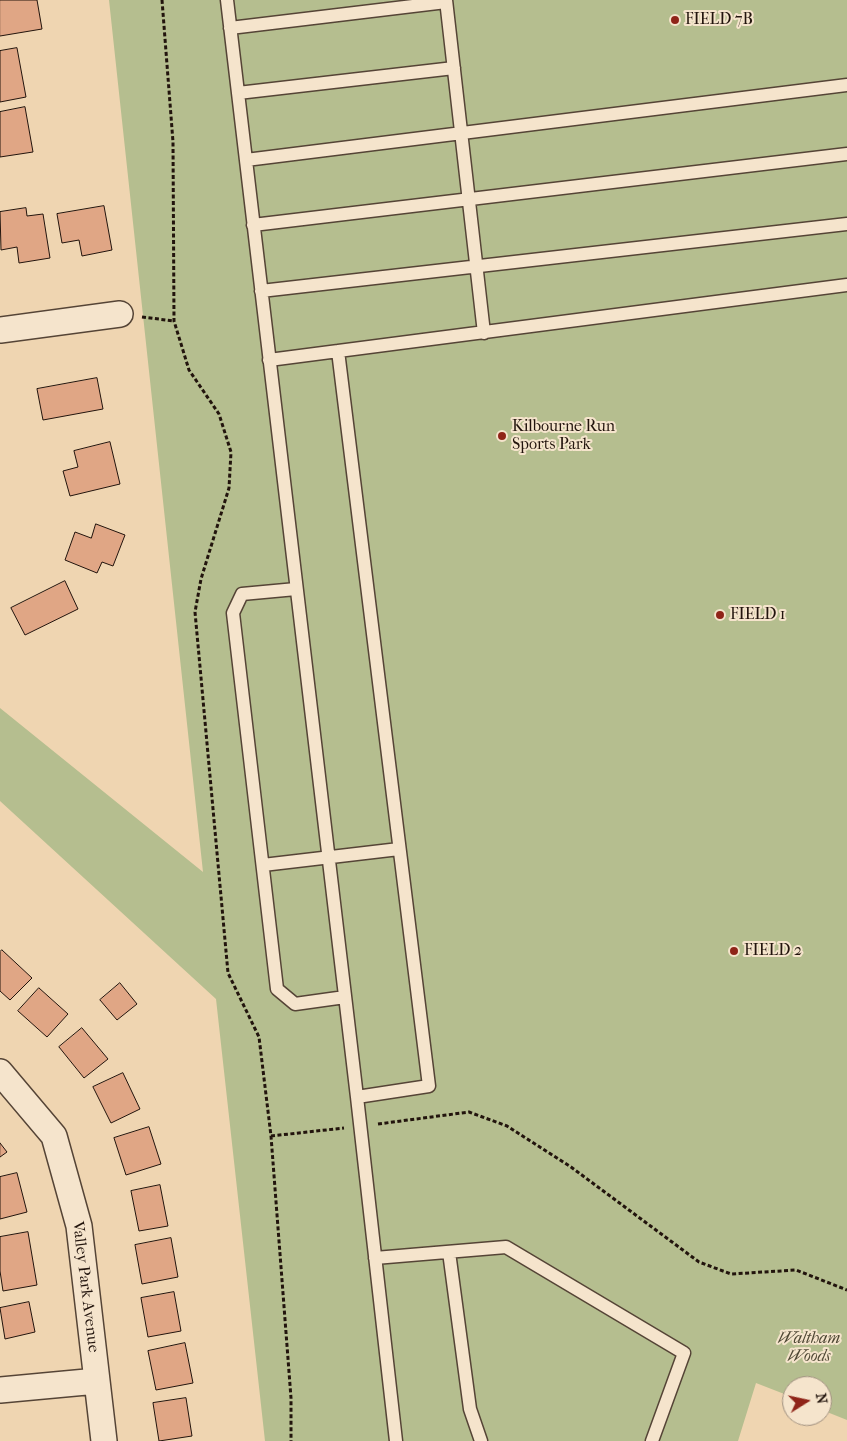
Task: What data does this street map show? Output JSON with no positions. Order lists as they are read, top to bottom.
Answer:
{
  "streets": {
    "street": ["Valley Park Avenue"]
  },
  "parks": ["Waltham Woods"],
  "places": [
    "FIELD 7B",
    "Kilbourne Run Sports Park",
    "FIELD 1",
    "FIELD 2"
  ],
  "north": "right"
}
